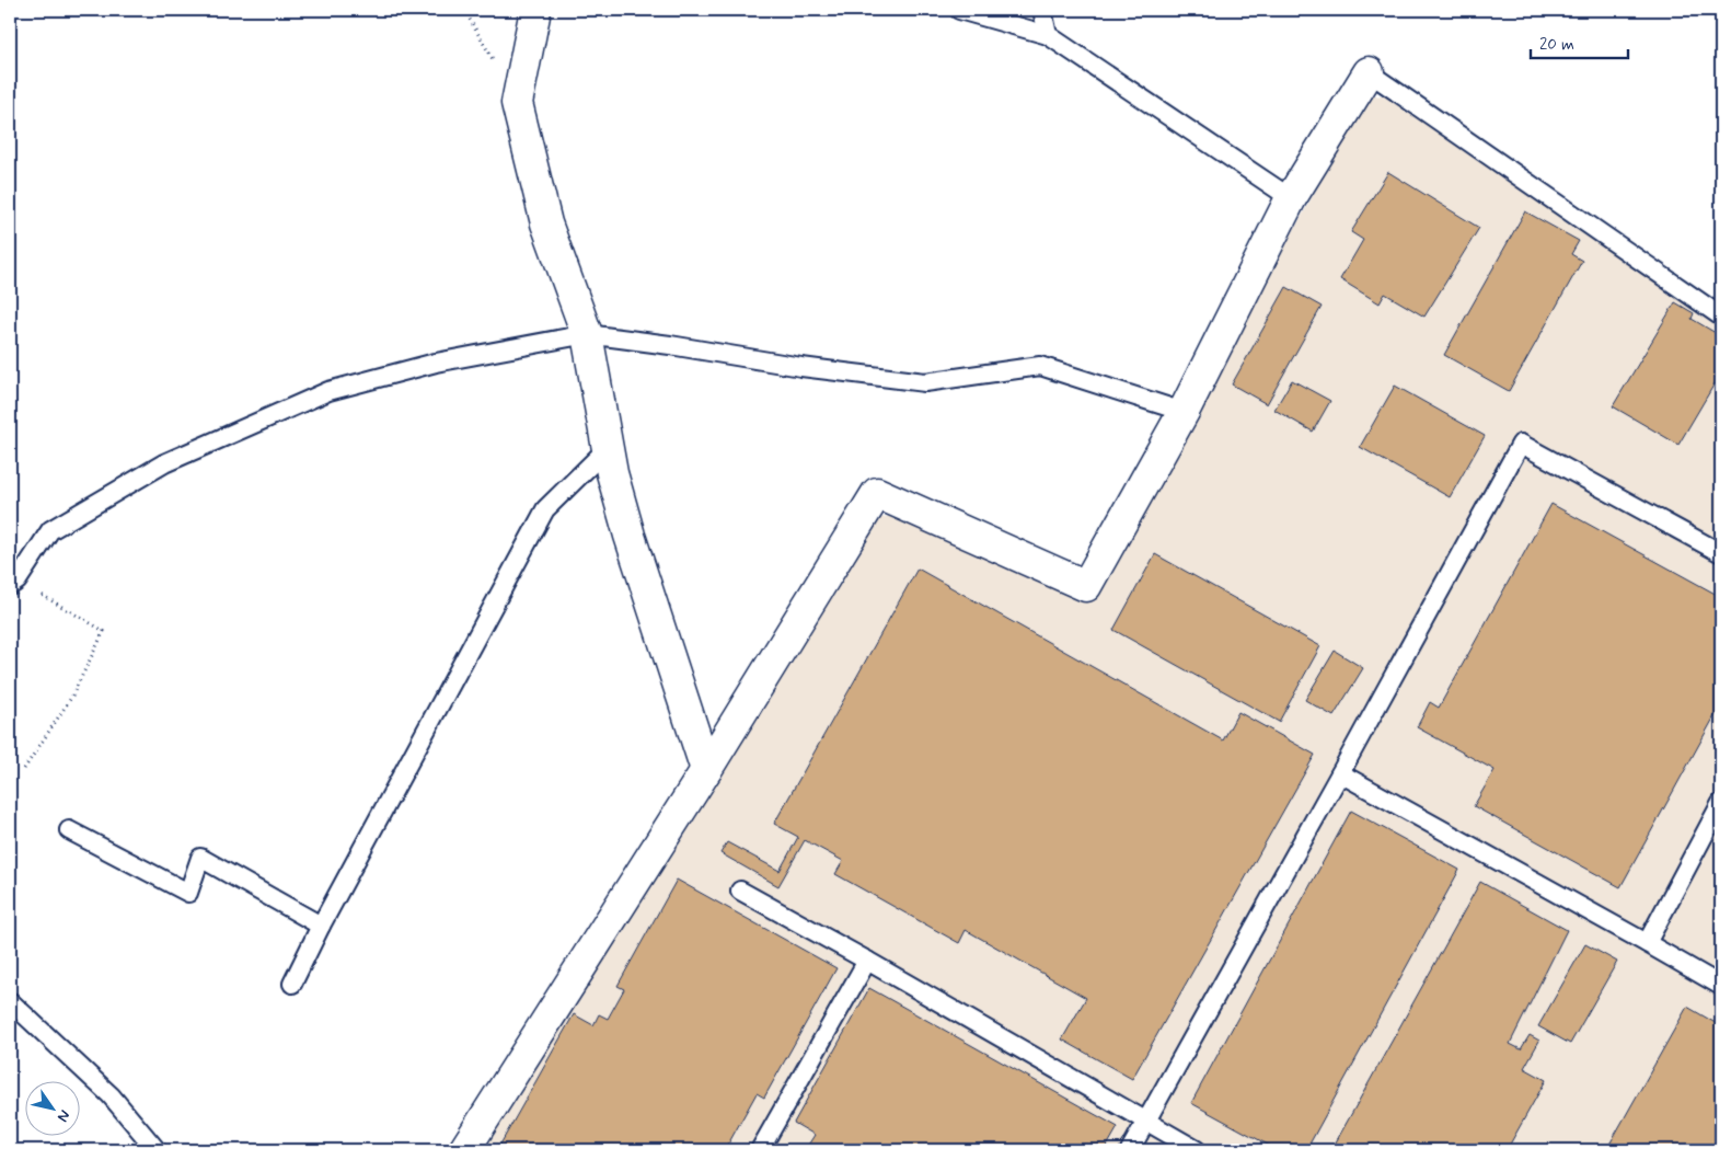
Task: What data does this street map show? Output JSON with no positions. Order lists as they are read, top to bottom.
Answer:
{
  "scale_bar": "20 m",
  "north": "bottom right"
}
